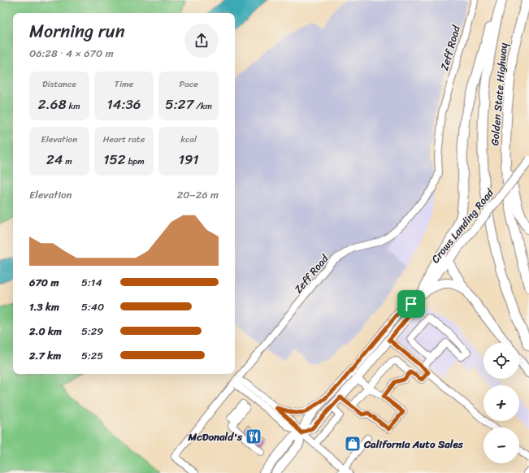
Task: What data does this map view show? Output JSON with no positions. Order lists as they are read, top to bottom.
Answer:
{
  "streets": {
    "highway": ["Golden State Highway"],
    "main road": ["Crows Landing Road"],
    "street": ["Zeff Road"]
  },
  "places": {
    "restaurant": ["McDonald's"],
    "shop": ["California Auto Sales"]
  },
  "page": {
    "heading": ["Morning run", "06:28 · 4 × 670 m"],
    "stats": [
      ["Distance", "2.68 km"],
      ["Time", "14:36"],
      ["Pace", "5:27 /km"],
      ["Elevation", "24 m"],
      ["Heart rate", "152 bpm"],
      ["kcal", "191"]
    ],
    "chart": ["Elevation", "20–26 m"],
    "list": [
      {
        "name": "670 m",
        "note": "5:14"
      },
      {
        "name": "1.3 km",
        "note": "5:40"
      },
      {
        "name": "2.0 km",
        "note": "5:29"
      },
      {
        "name": "2.7 km",
        "note": "5:25"
      }
    ],
    "map_buttons": ["+", "−"]
  }
}
